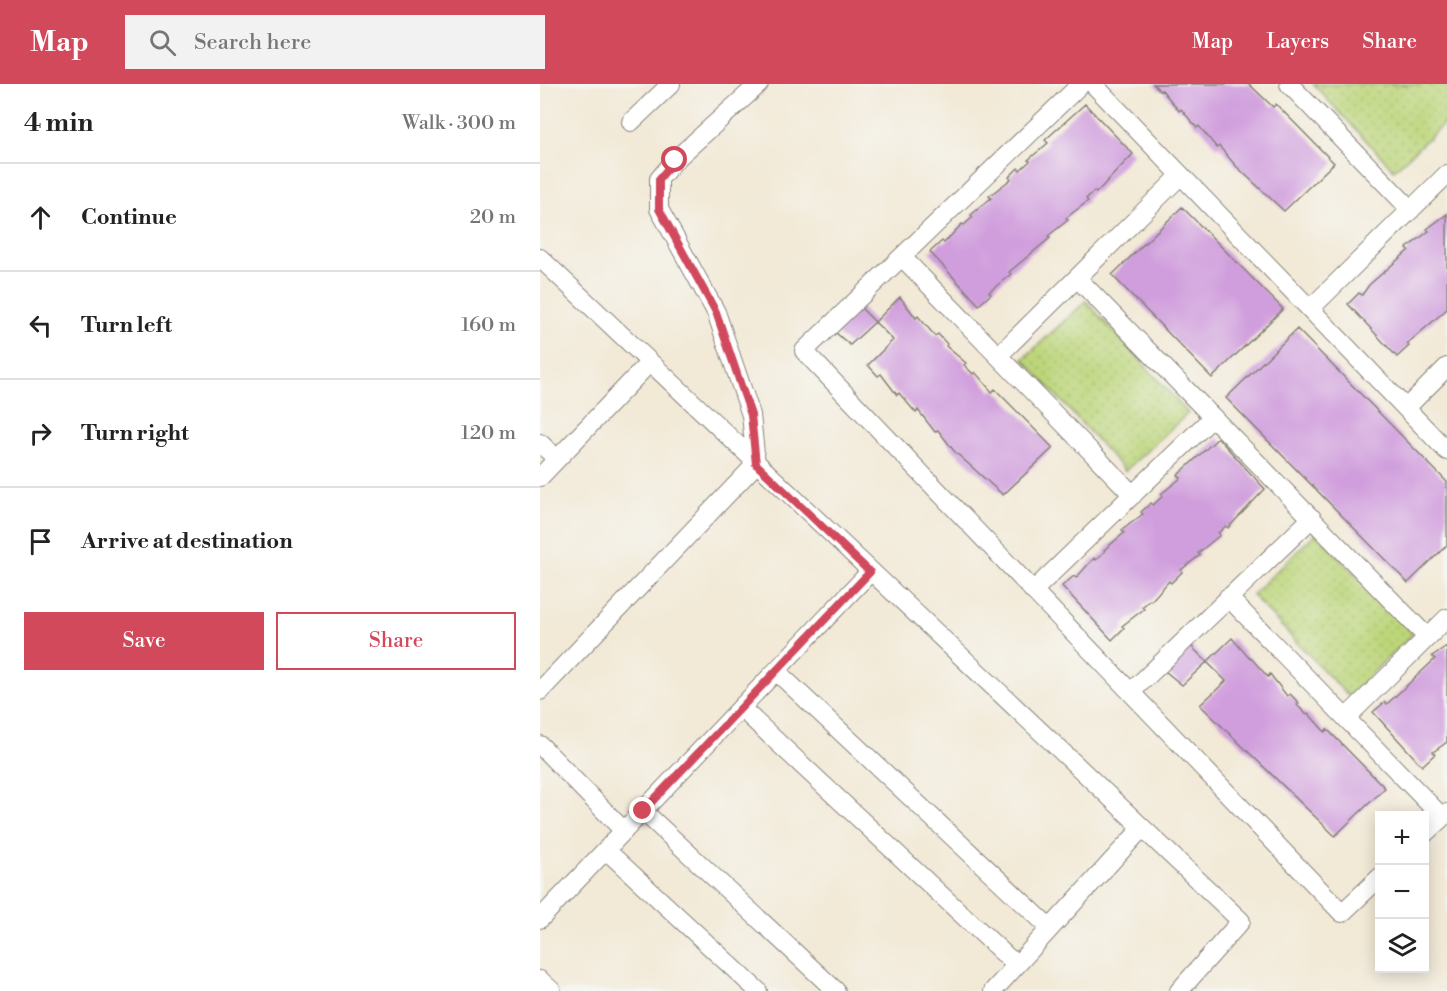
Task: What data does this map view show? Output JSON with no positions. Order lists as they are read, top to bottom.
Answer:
{
  "page": {
    "header": "Map",
    "search": "Search here",
    "nav": ["Map", "Layers", "Share"],
    "heading": ["4 min", "Walk · 300 m"],
    "list": [
      ["Continue", "20 m"],
      ["Turn left", "160 m"],
      ["Turn right", "120 m"],
      "Arrive at destination"
    ],
    "buttons": ["Save", "Share"],
    "map_buttons": ["+", "−"]
  }
}
